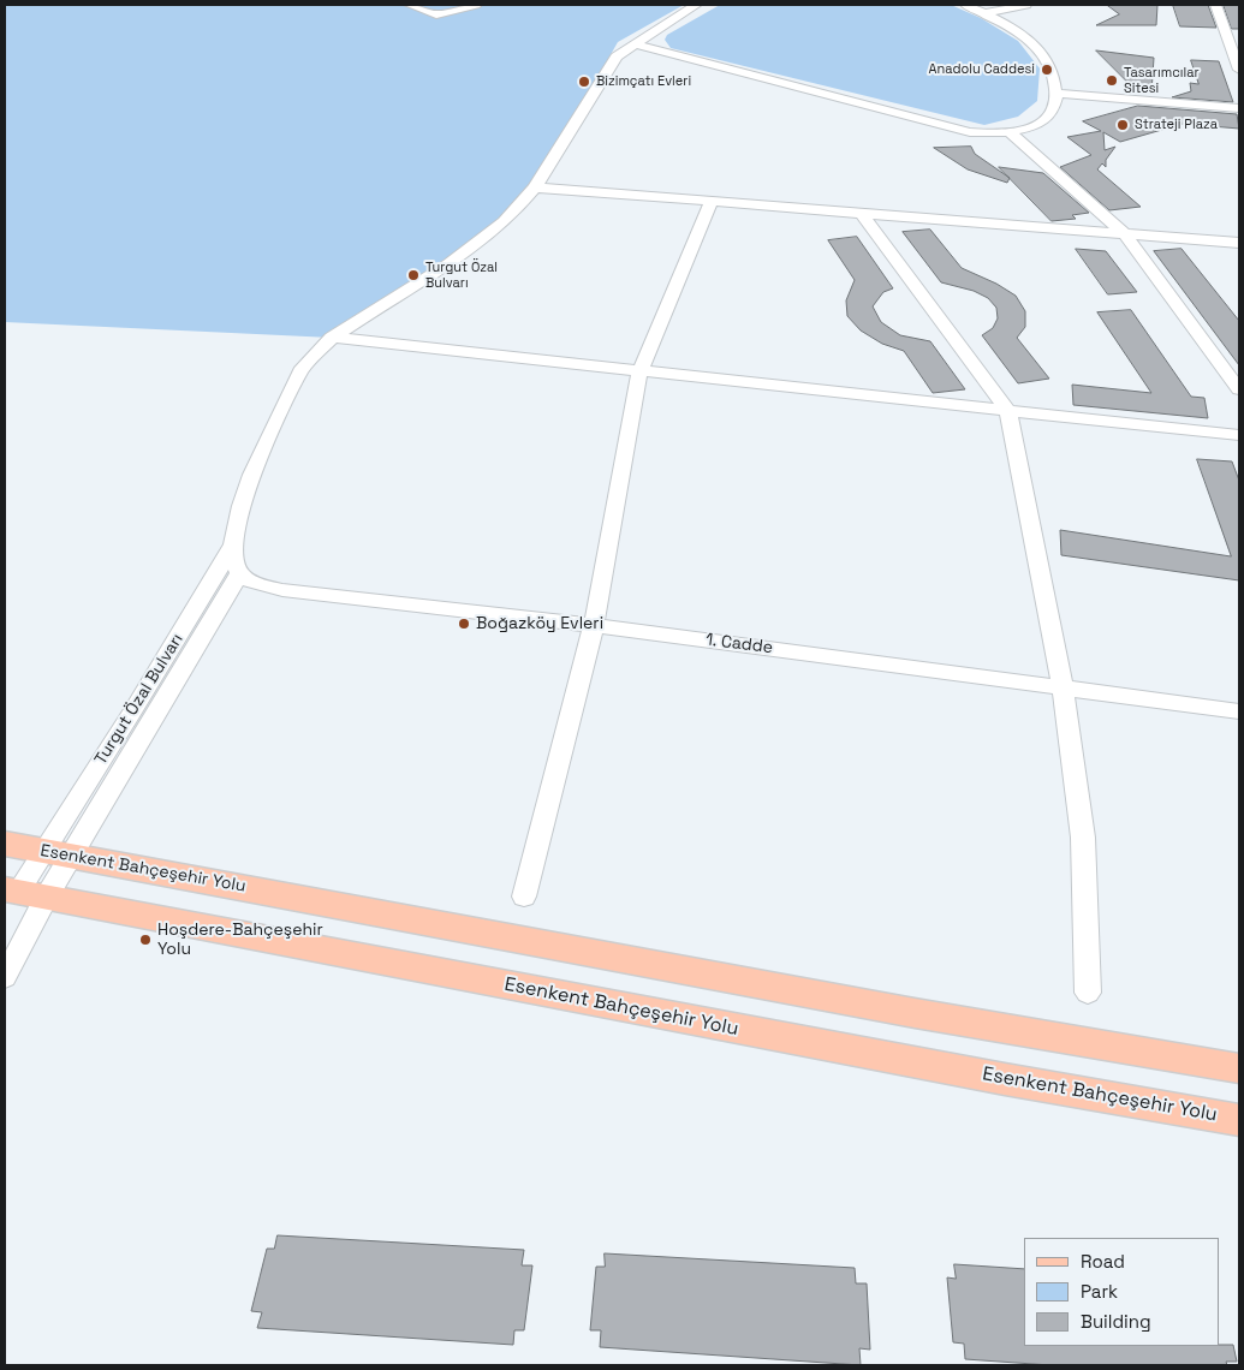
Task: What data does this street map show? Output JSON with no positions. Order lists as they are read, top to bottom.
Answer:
{
  "streets": {
    "main road": ["Esenkent Bahçeşehir Yolu"],
    "street": ["1. Cadde", "Turgut Özal Bulvarı"]
  },
  "crossings": [
    ["1. Cadde", "Turgut Özal Bulvarı"],
    ["Turgut Özal Bulvarı", "Esenkent Bahçeşehir Yolu"]
  ],
  "places": [
    "Anadolu Caddesi",
    "Tasarımcılar Sitesi",
    "Bizimçatı Evleri",
    "Strateji Plaza",
    "Turgut Özal Bulvarı",
    "Boğazköy Evleri",
    "Hoşdere-Bahçeşehir Yolu"
  ],
  "legend": ["Road", "Park", "Building"]
}
